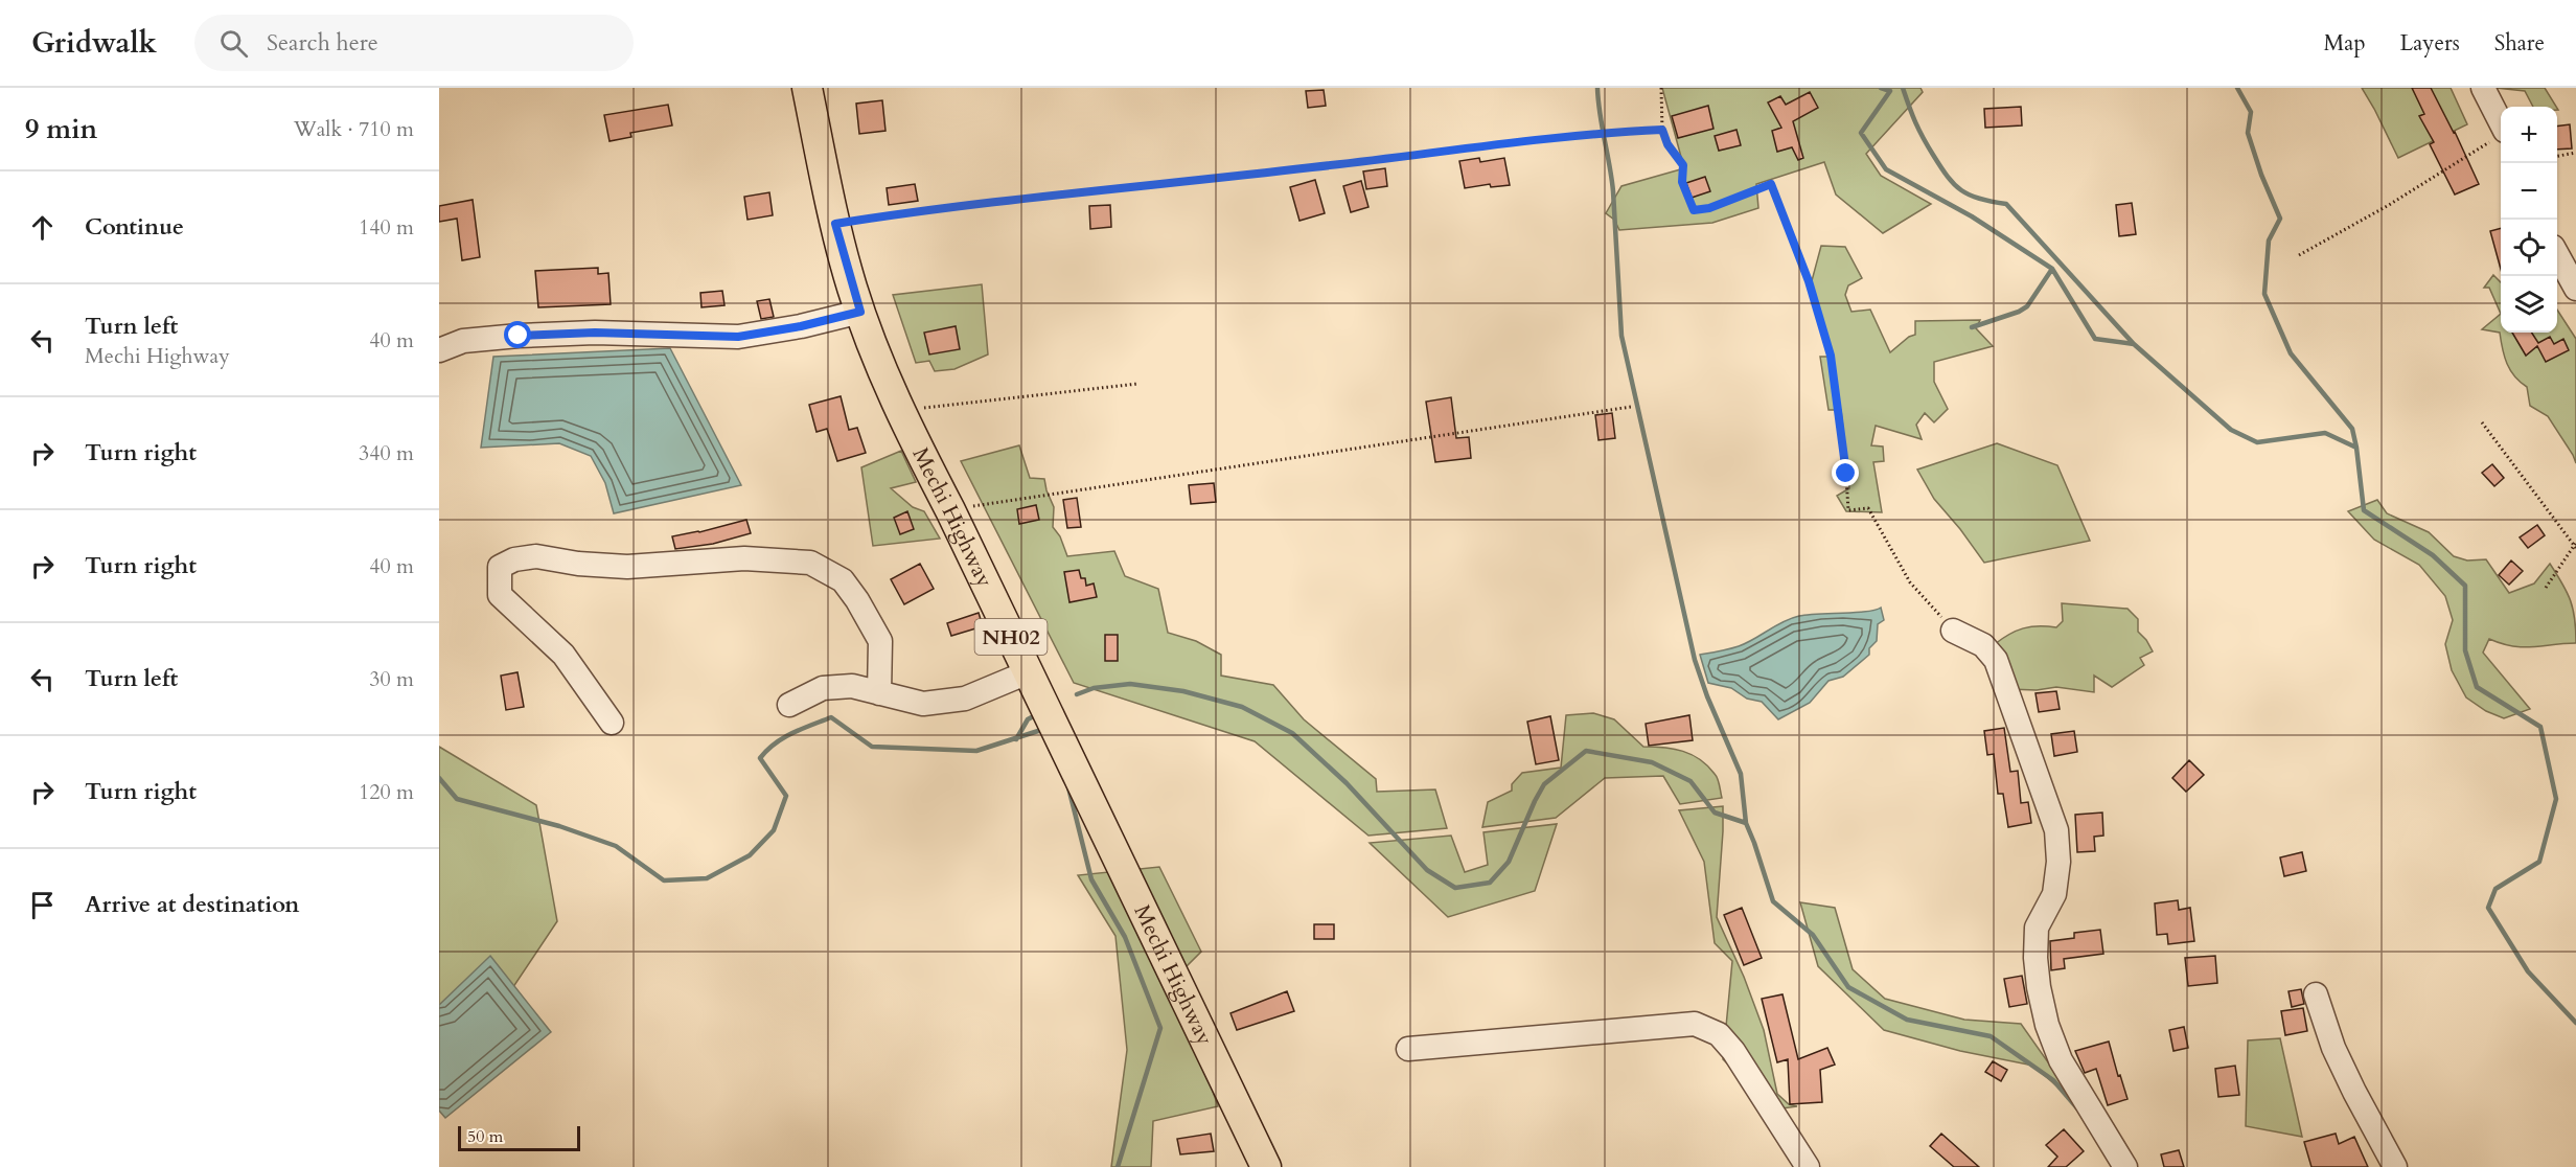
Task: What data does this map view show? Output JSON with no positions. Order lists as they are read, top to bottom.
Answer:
{
  "streets": {
    "main road": ["Mechi Highway", "NH02"]
  },
  "scale_bar": "50 m",
  "page": {
    "header": "Gridwalk",
    "search": "Search here",
    "nav": ["Map", "Layers", "Share"],
    "heading": ["9 min", "Walk · 710 m"],
    "map_buttons": ["+", "−"],
    "list": [
      ["Continue", "140 m"],
      ["Turn left", "Mechi Highway", "40 m"],
      ["Turn right", "340 m"],
      ["Turn right", "40 m"],
      ["Turn left", "30 m"],
      ["Turn right", "120 m"],
      "Arrive at destination"
    ],
    "scale": "50 m"
  }
}
